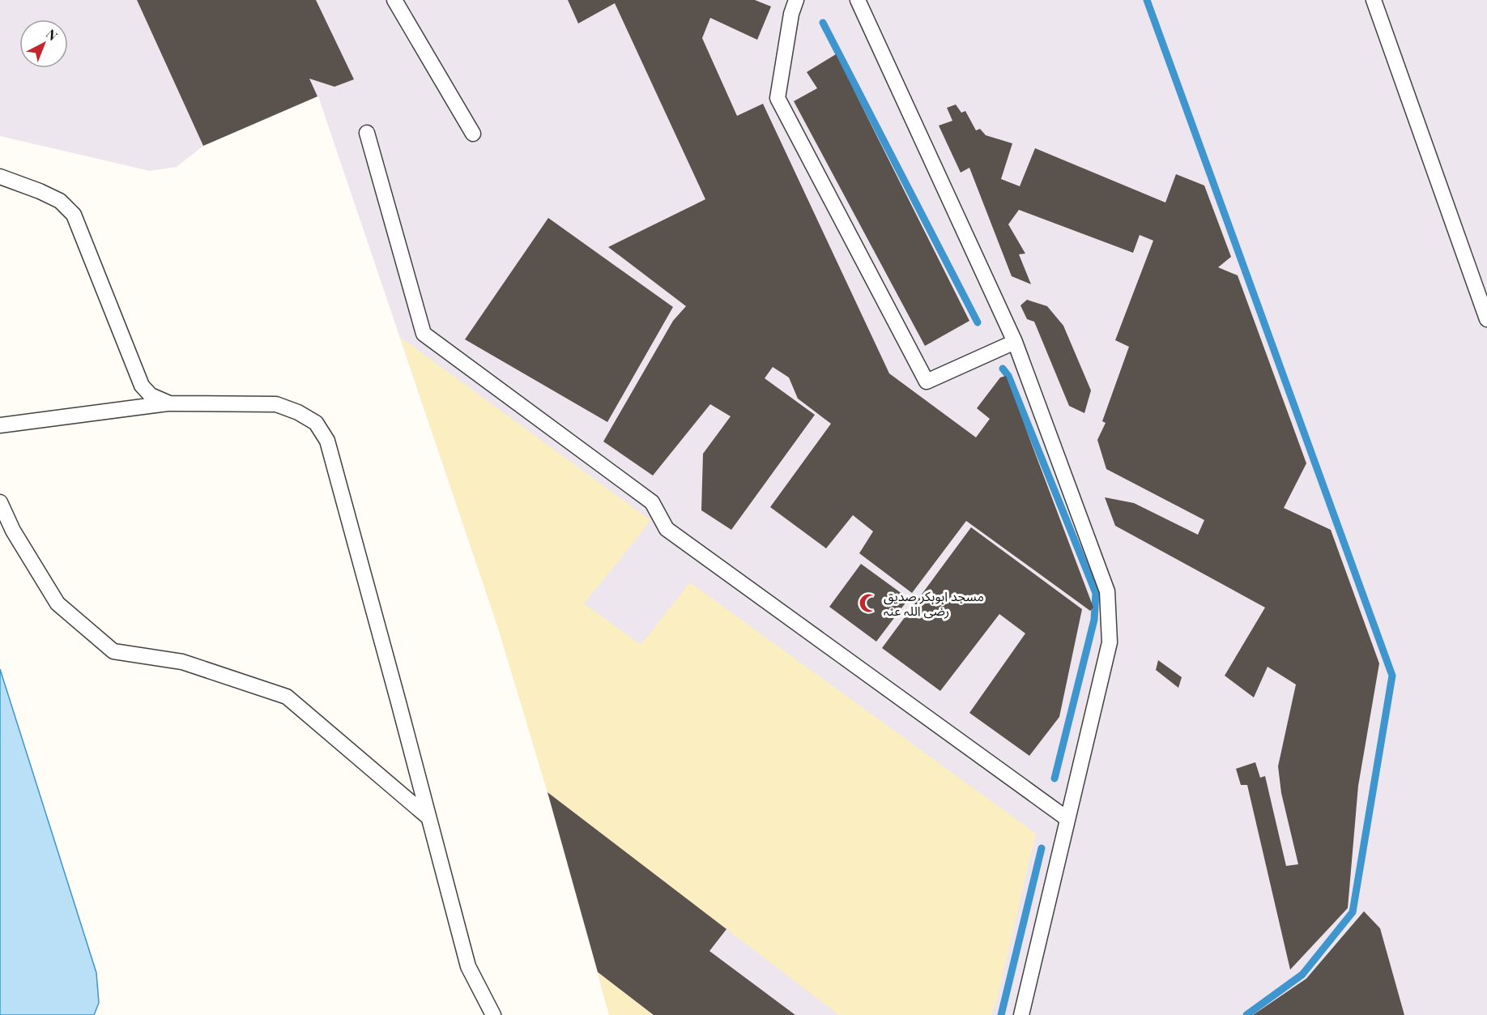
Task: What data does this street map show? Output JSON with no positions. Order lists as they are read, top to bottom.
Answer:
{
  "places": {
    "mosque": ["مسجد ابوبکر صدیق رضی اللہ عنہ"]
  },
  "north": "top right"
}
